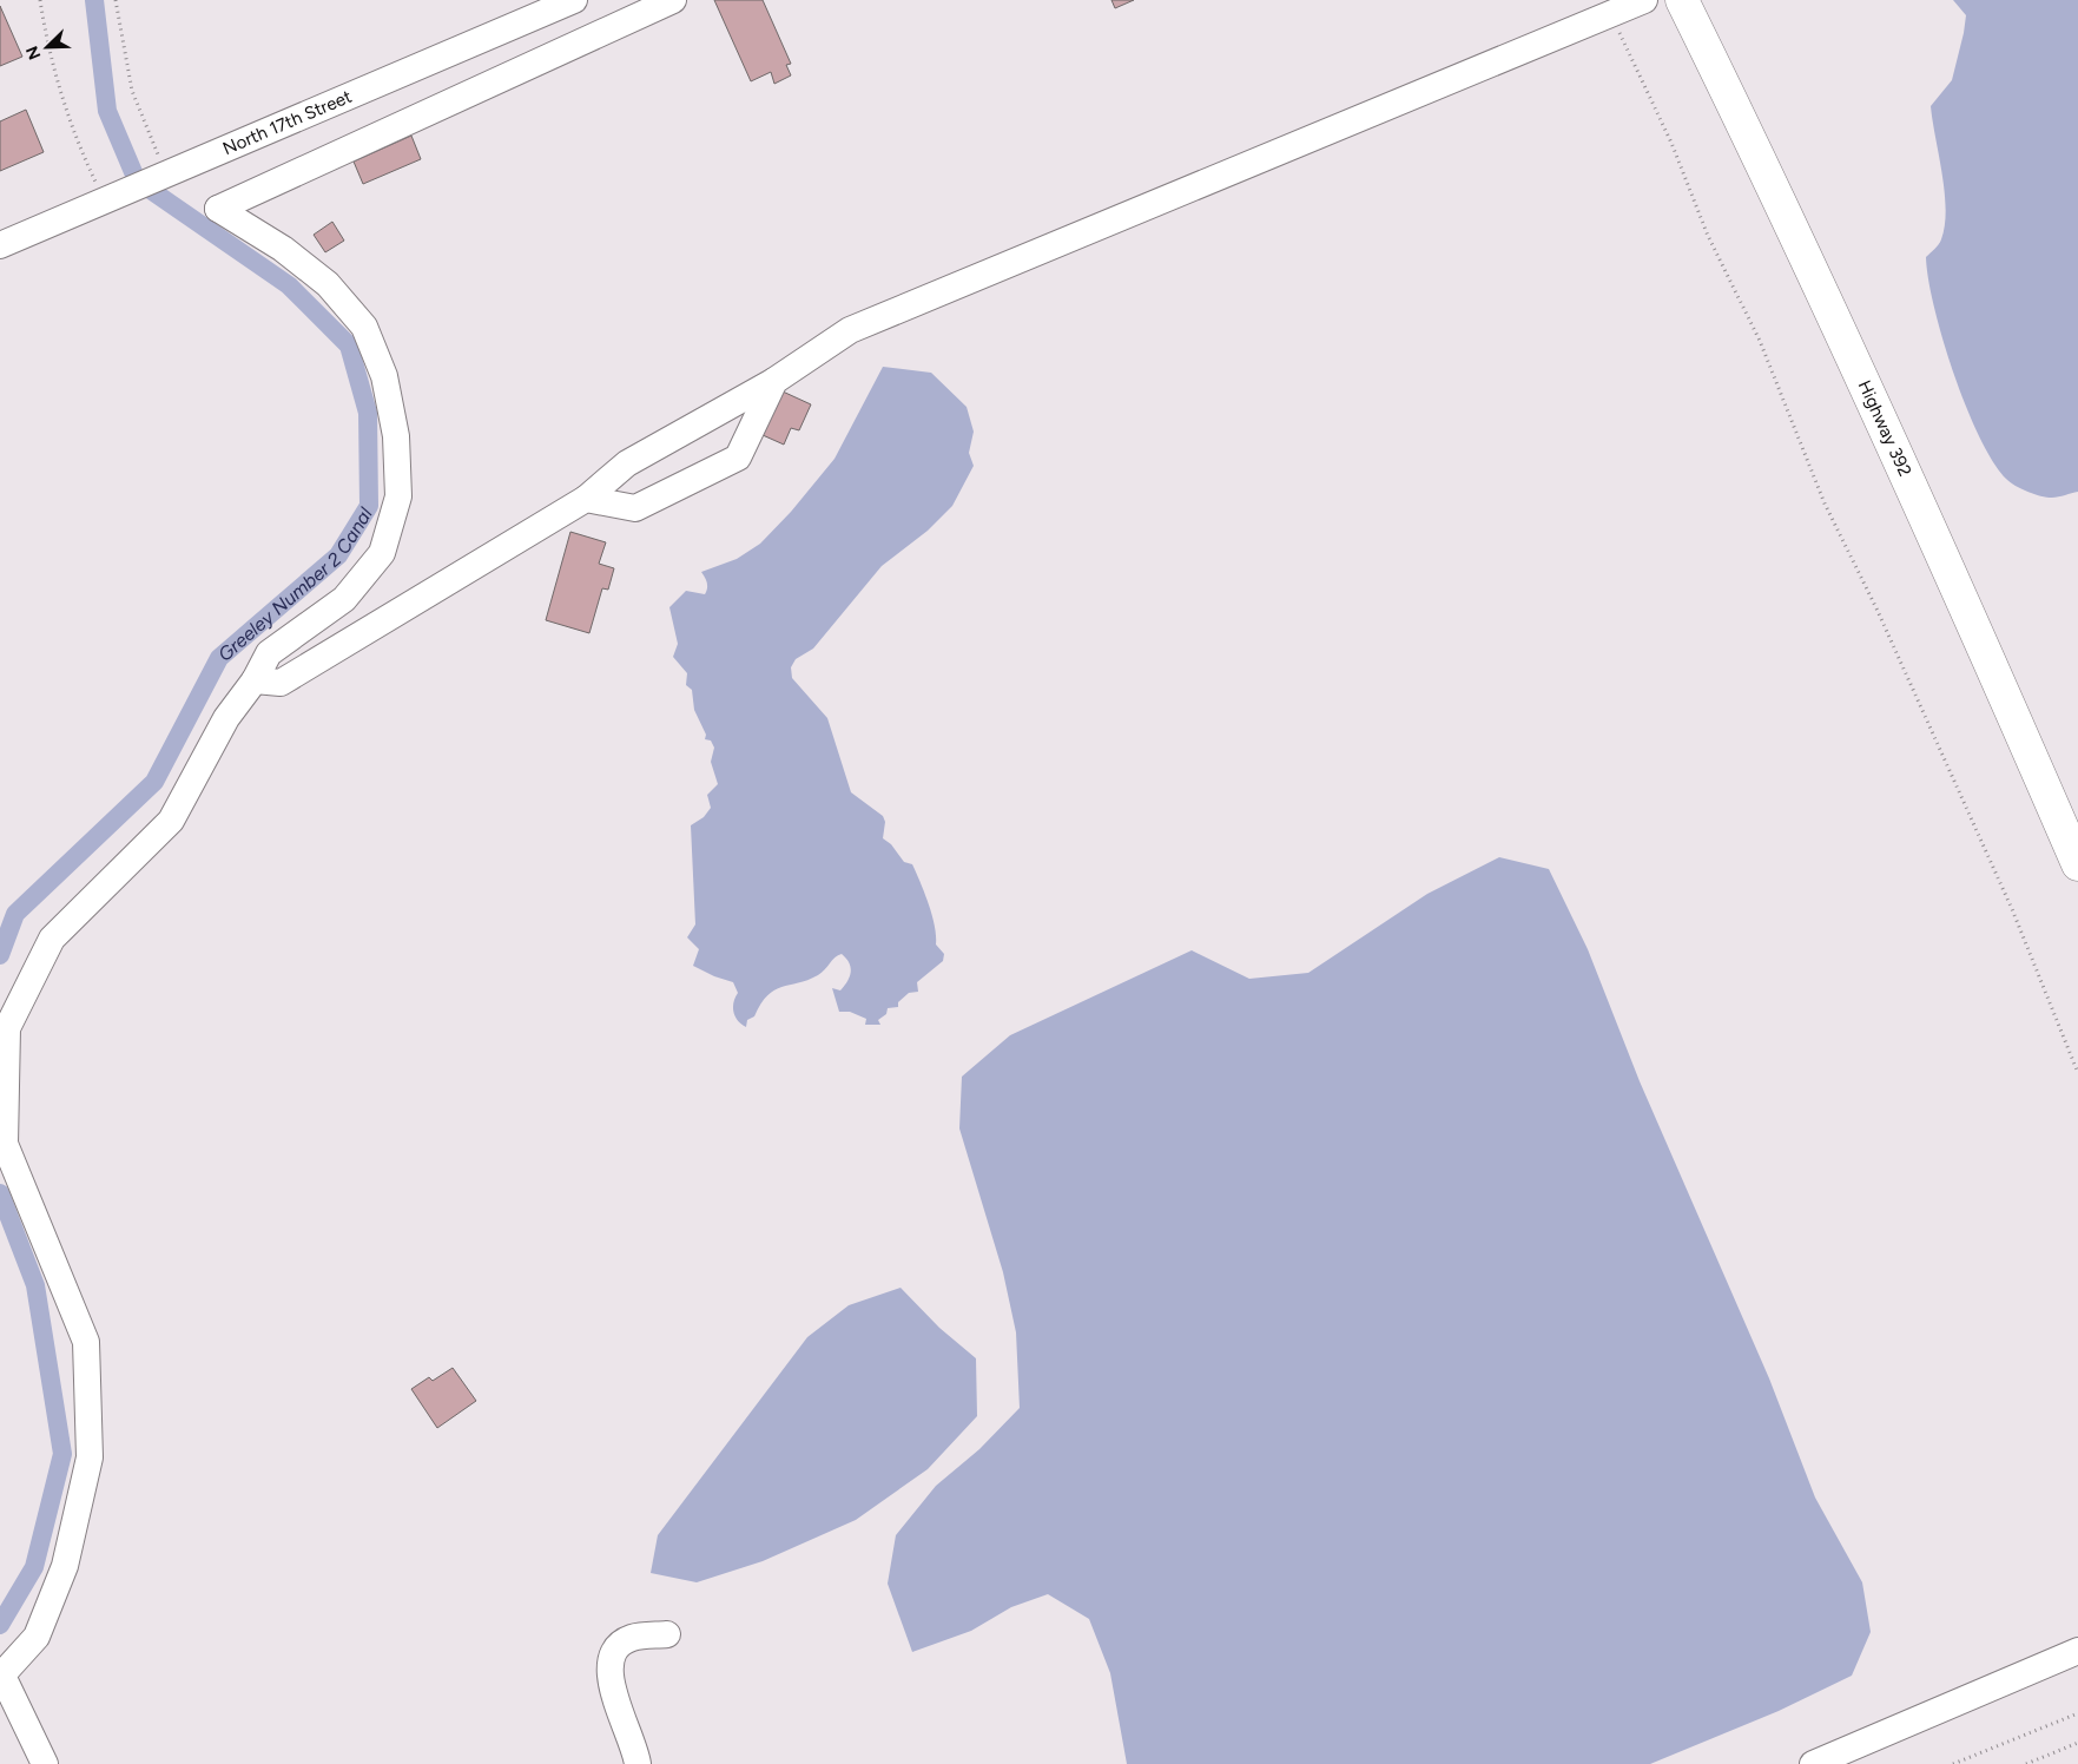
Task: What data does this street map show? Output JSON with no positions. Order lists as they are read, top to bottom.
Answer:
{
  "streets": {
    "main road": ["Highway 392"],
    "street": ["North 17th Street"]
  },
  "water": ["Greeley Number 2 Canal"],
  "north": "bottom left"
}
